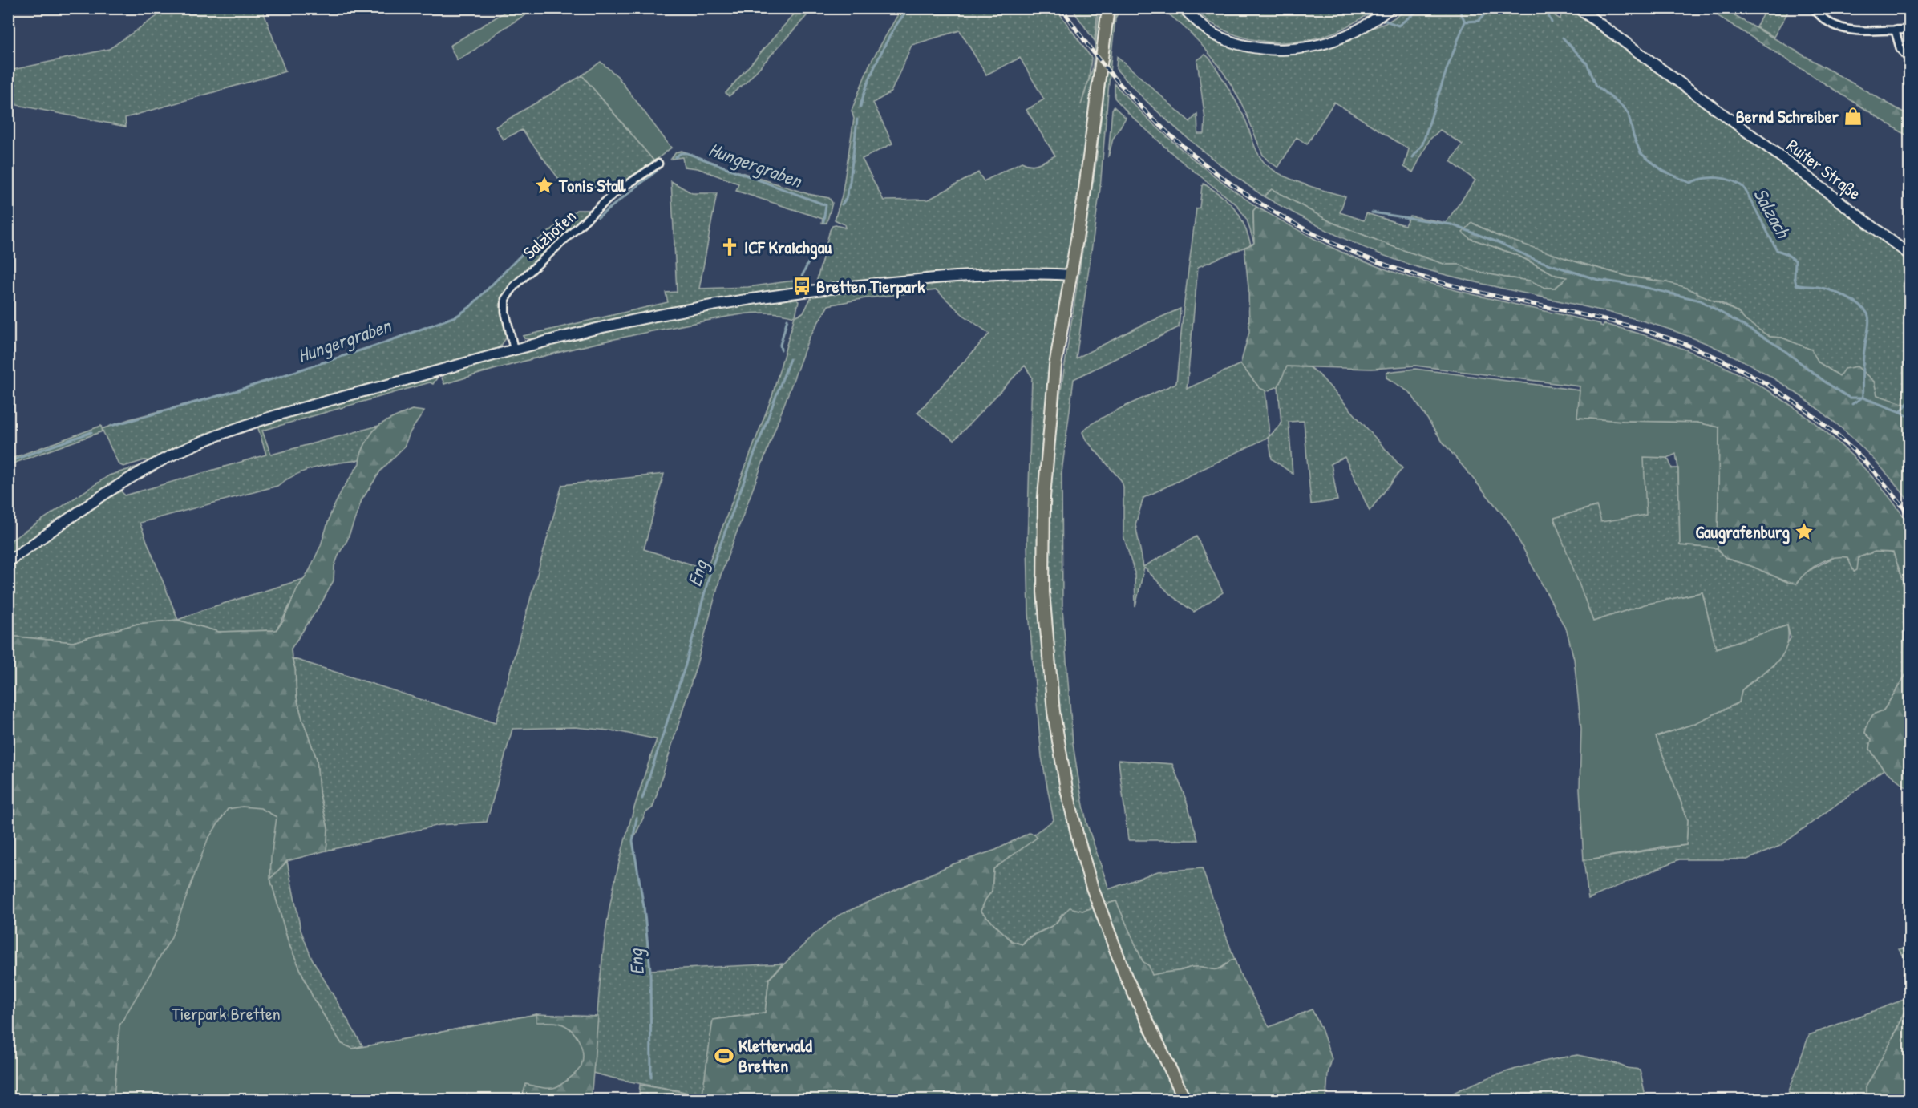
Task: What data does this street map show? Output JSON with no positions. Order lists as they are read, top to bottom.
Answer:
{
  "streets": {
    "street": ["Ruiter Straße", "Salzhofen"]
  },
  "water": ["Hungergraben", "Salzach", "Eng"],
  "parks": ["Tierpark Bretten"],
  "places": {
    "shop": ["Bernd Schreiber"],
    "place": ["Tonis Stall", "Gaugrafenburg"],
    "church": ["ICF Kraichgau"],
    "bus stop": ["Bretten Tierpark"],
    "sports": ["Kletterwald Bretten"]
  }
}
